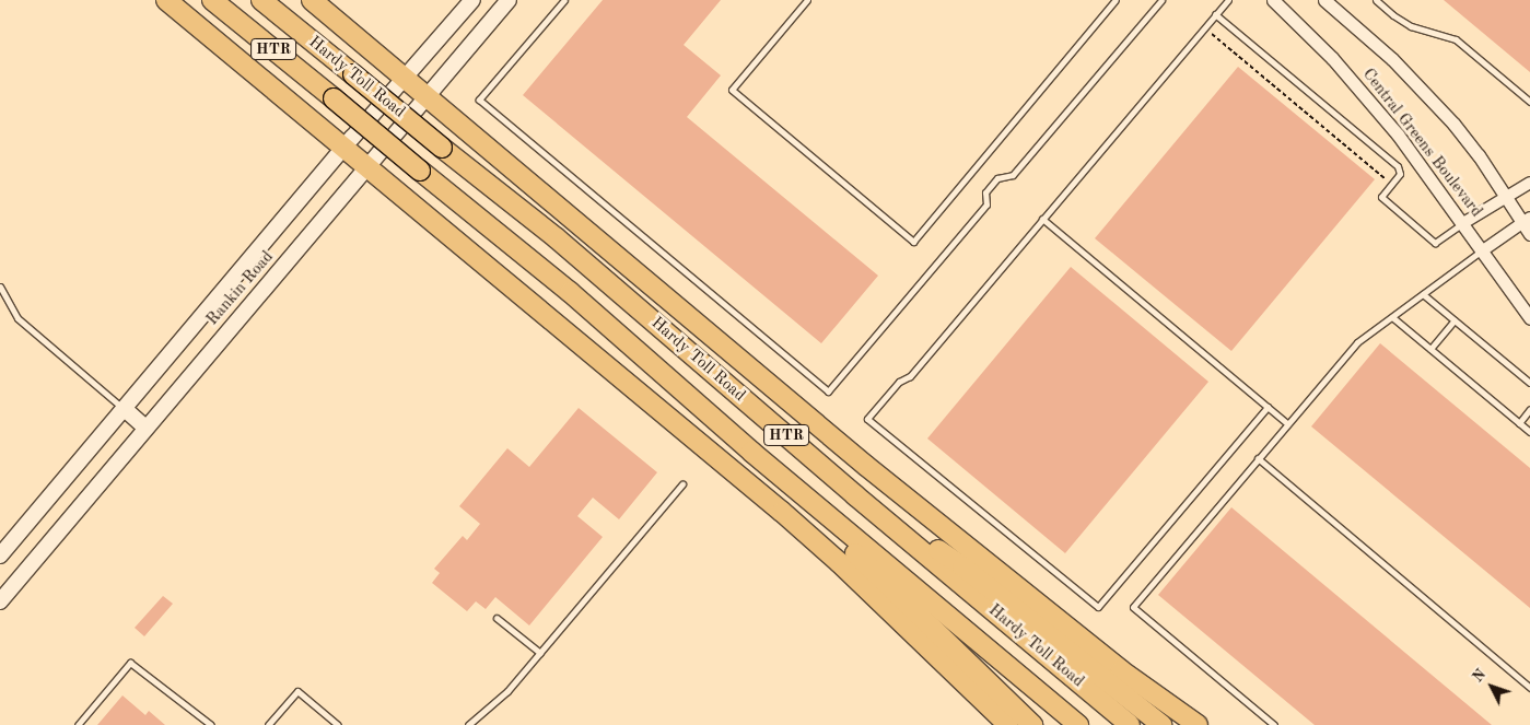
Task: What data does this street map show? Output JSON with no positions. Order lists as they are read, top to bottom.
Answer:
{
  "streets": {
    "highway": ["HTR", "Hardy Toll Road"],
    "main road": ["Rankin Road"],
    "street": ["Central Greens Boulevard"]
  },
  "north": "top left"
}
